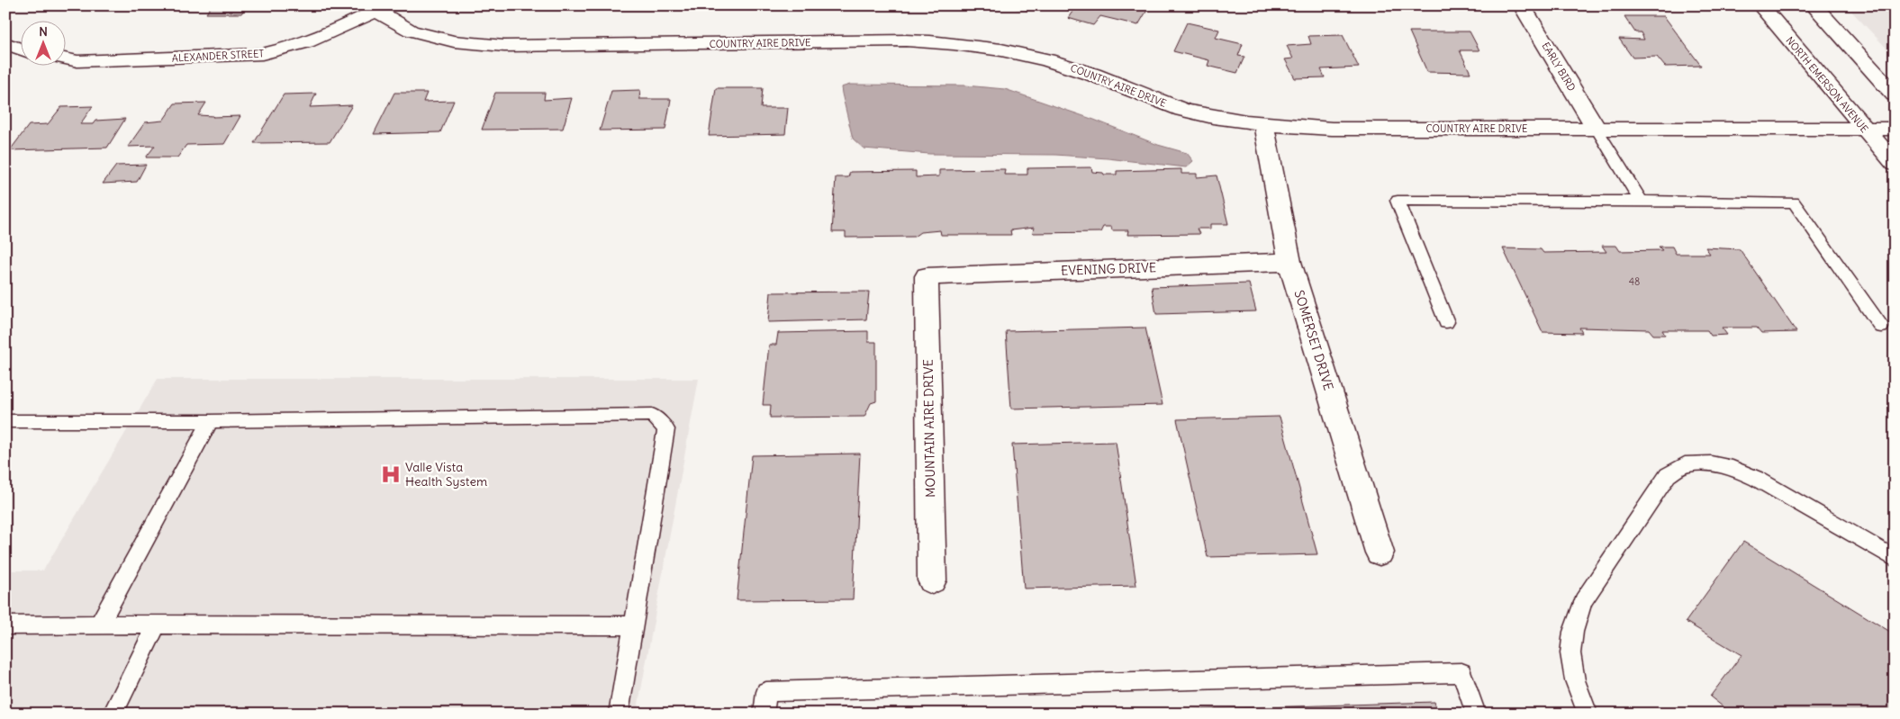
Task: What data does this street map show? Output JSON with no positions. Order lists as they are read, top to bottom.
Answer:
{
  "streets": {
    "street": [
      "COUNTRY AIRE DRIVE",
      "ALEXANDER STREET",
      "EARLY BIRD",
      "NORTH EMERSON AVENUE",
      "EVENING DRIVE",
      "SOMERSET DRIVE",
      "MOUNTAIN AIRE DRIVE"
    ]
  },
  "crossings": [
    ["COUNTRY AIRE DRIVE", "ALEXANDER STREET"],
    ["COUNTRY AIRE DRIVE", "EARLY BIRD"],
    ["COUNTRY AIRE DRIVE", "NORTH EMERSON AVENUE"],
    ["COUNTRY AIRE DRIVE", "SOMERSET DRIVE"],
    ["EVENING DRIVE", "SOMERSET DRIVE"],
    ["EVENING DRIVE", "MOUNTAIN AIRE DRIVE"]
  ],
  "places": {
    "hospital": ["Valle Vista Health System"]
  },
  "house_numbers": ["48"],
  "north": "top"
}
